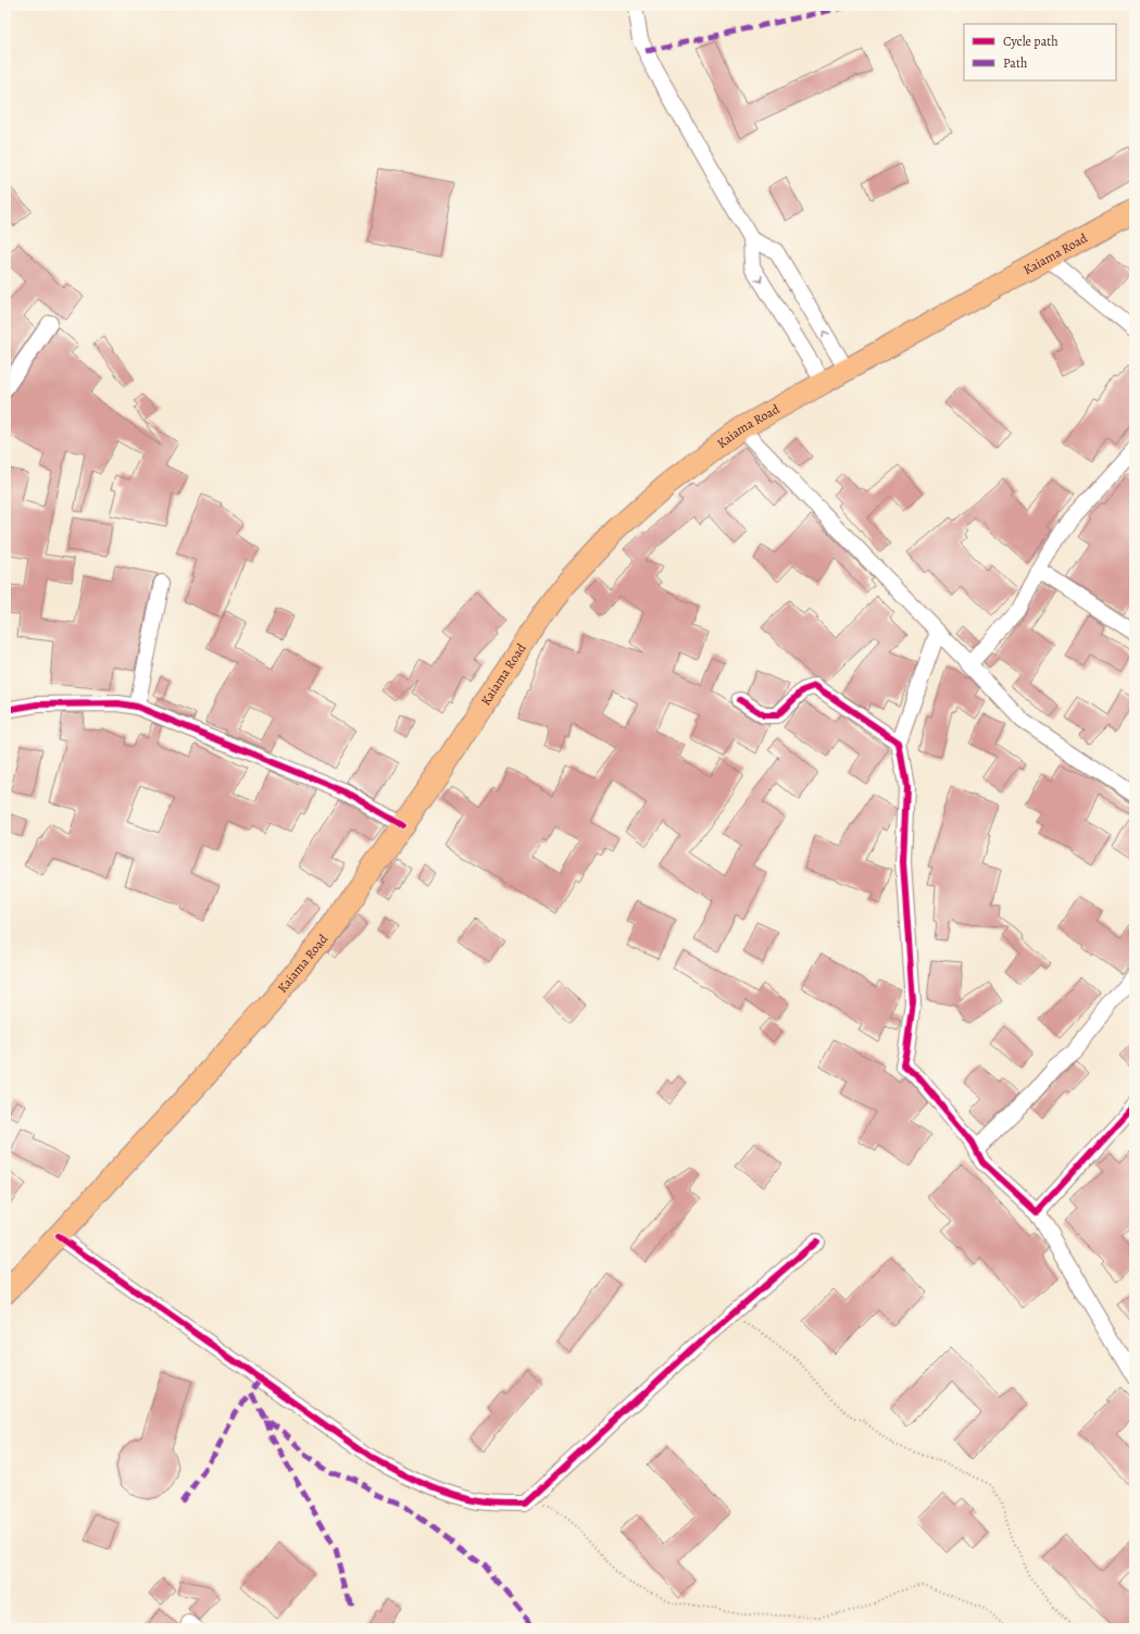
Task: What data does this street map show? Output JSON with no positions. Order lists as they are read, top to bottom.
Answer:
{
  "streets": {
    "highway": ["Kaiama Road"]
  },
  "legend": ["Cycle path", "Path"]
}
